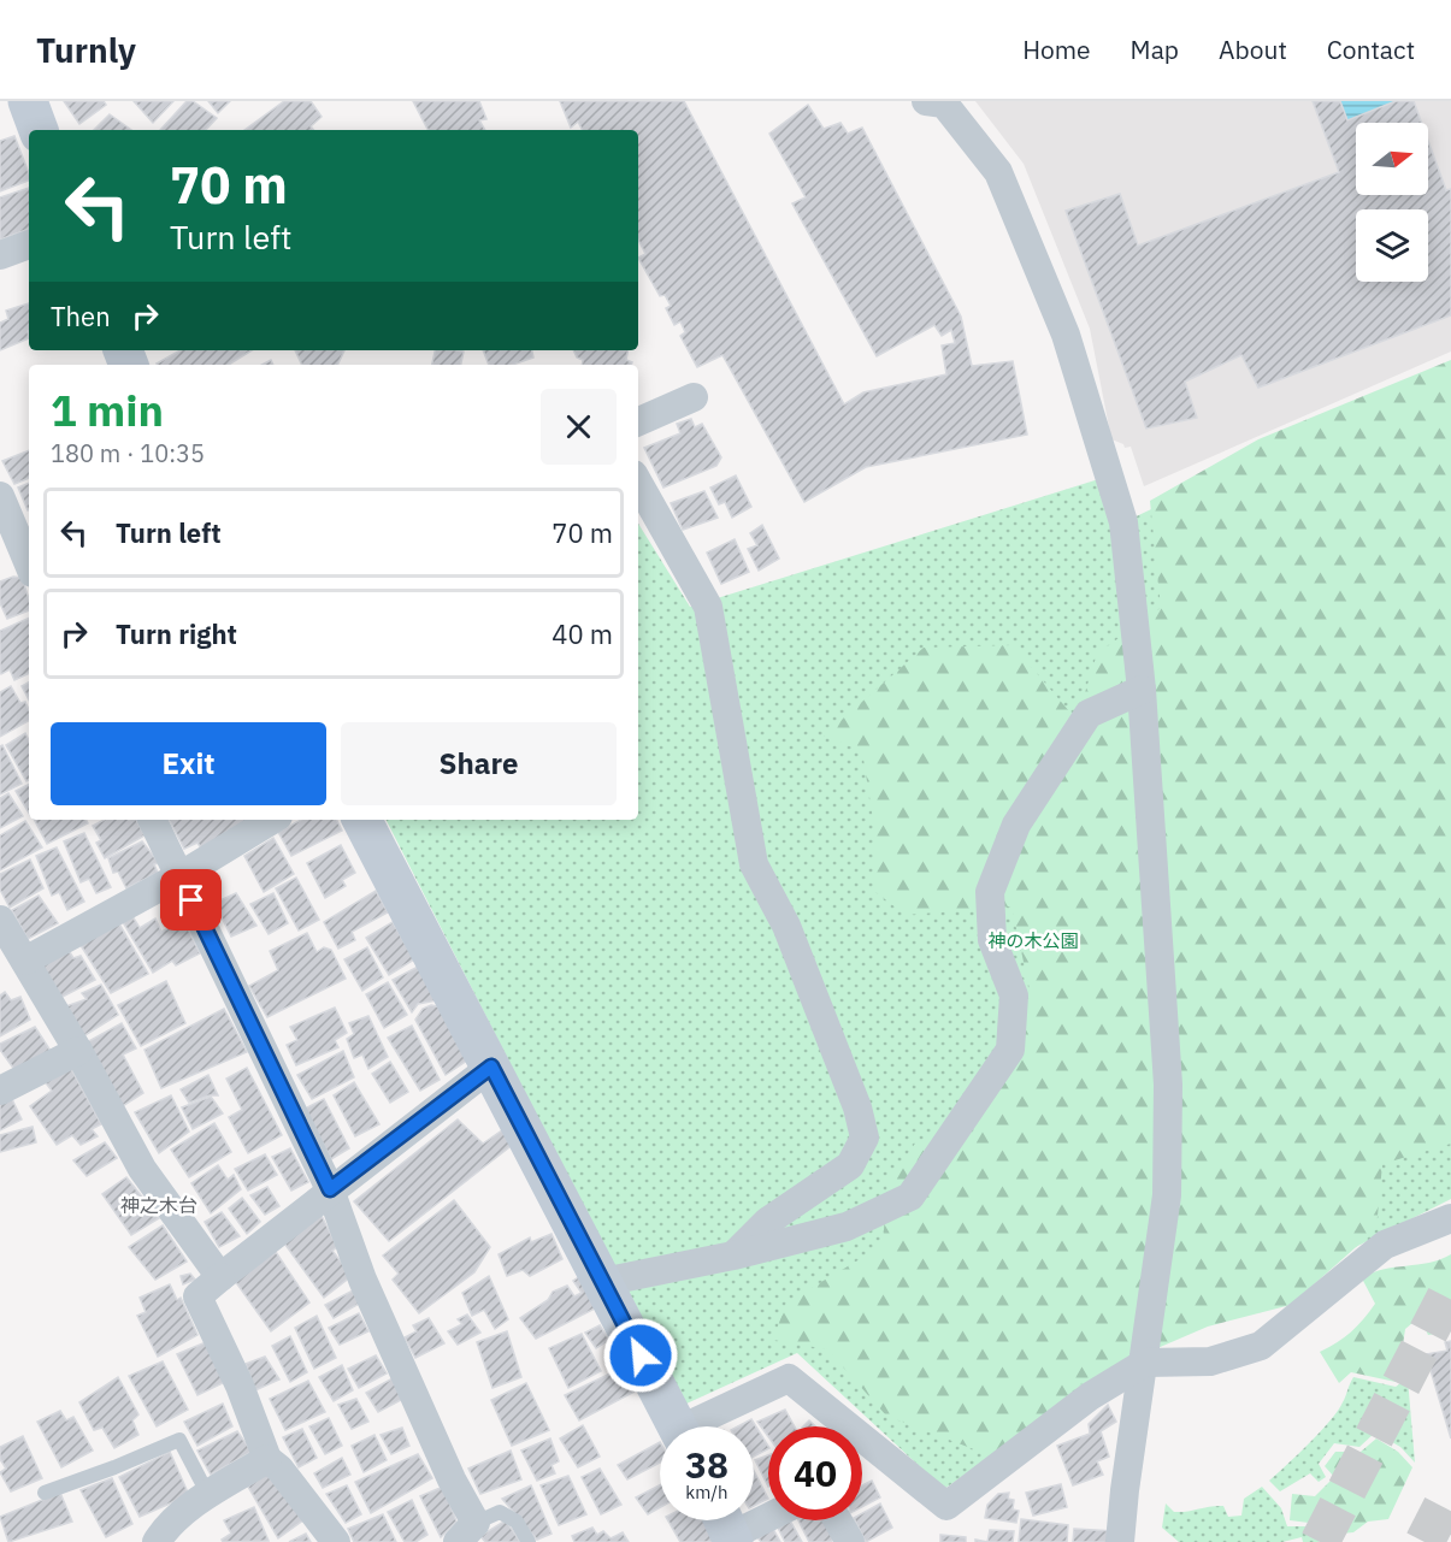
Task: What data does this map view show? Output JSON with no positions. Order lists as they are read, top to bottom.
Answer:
{
  "districts": ["神之木台"],
  "parks": ["神の木公園"],
  "north": "right",
  "page": {
    "header": "Turnly",
    "nav": [
      "Home",
      "Map",
      "About",
      "Contact"
    ],
    "turn": ["70 m", "Turn left"],
    "then": "Then",
    "heading": ["1 min", "180 m · 10:35"],
    "list": [
      {
        "name": "Turn left",
        "value": "70 m"
      },
      {
        "name": "Turn right",
        "value": "40 m"
      }
    ],
    "buttons": ["Exit", "Share"],
    "speed": "38 km/h",
    "limit": "40"
  }
}
